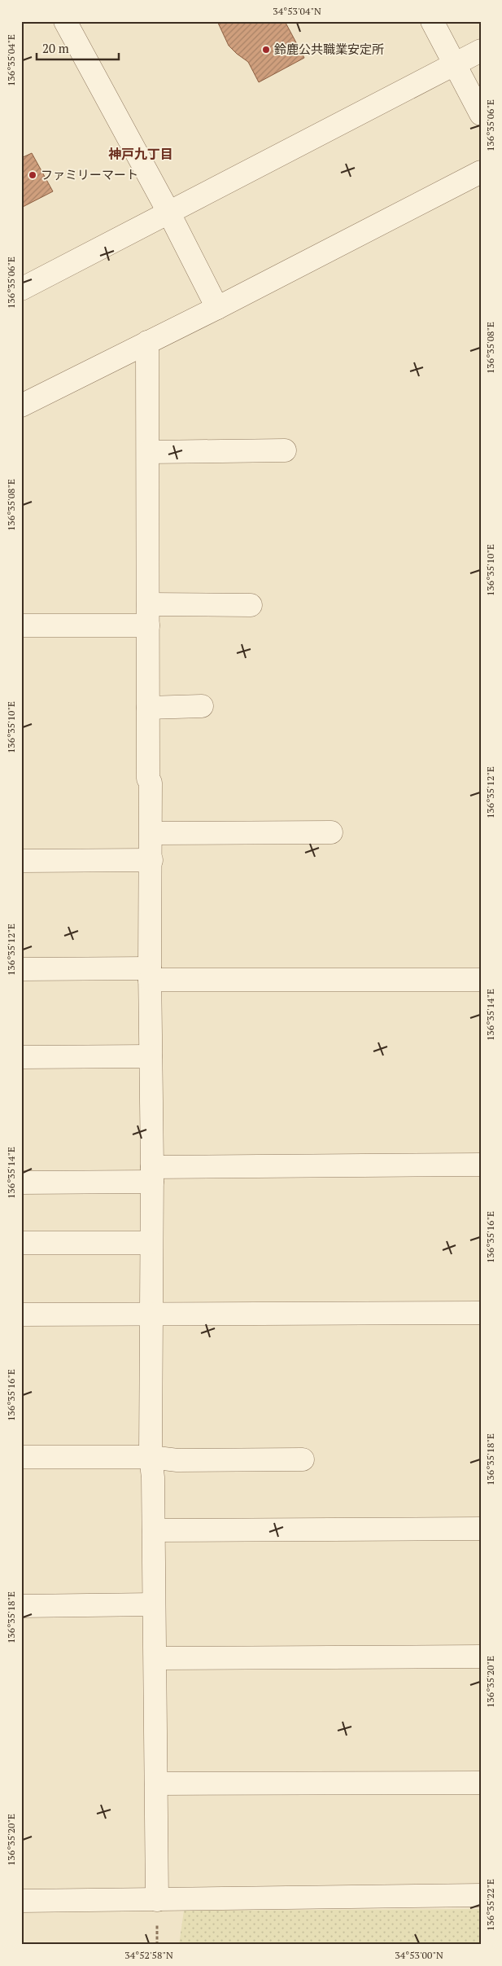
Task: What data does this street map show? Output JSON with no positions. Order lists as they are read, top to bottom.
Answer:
{
  "districts": ["神戸九丁目"],
  "places": ["鈴鹿公共職業安定所", "ファミリーマート"],
  "scale_bar": "20 m",
  "coordinates": [
    "34°53'04\"N",
    "136°35'04\"E",
    "136°35'06\"E",
    "136°35'08\"E",
    "136°35'10\"E",
    "136°35'12\"E",
    "136°35'14\"E",
    "136°35'16\"E",
    "136°35'18\"E",
    "136°35'20\"E",
    "136°35'22\"E",
    "34°52'58\"N",
    "34°53'00\"N"
  ]
}
